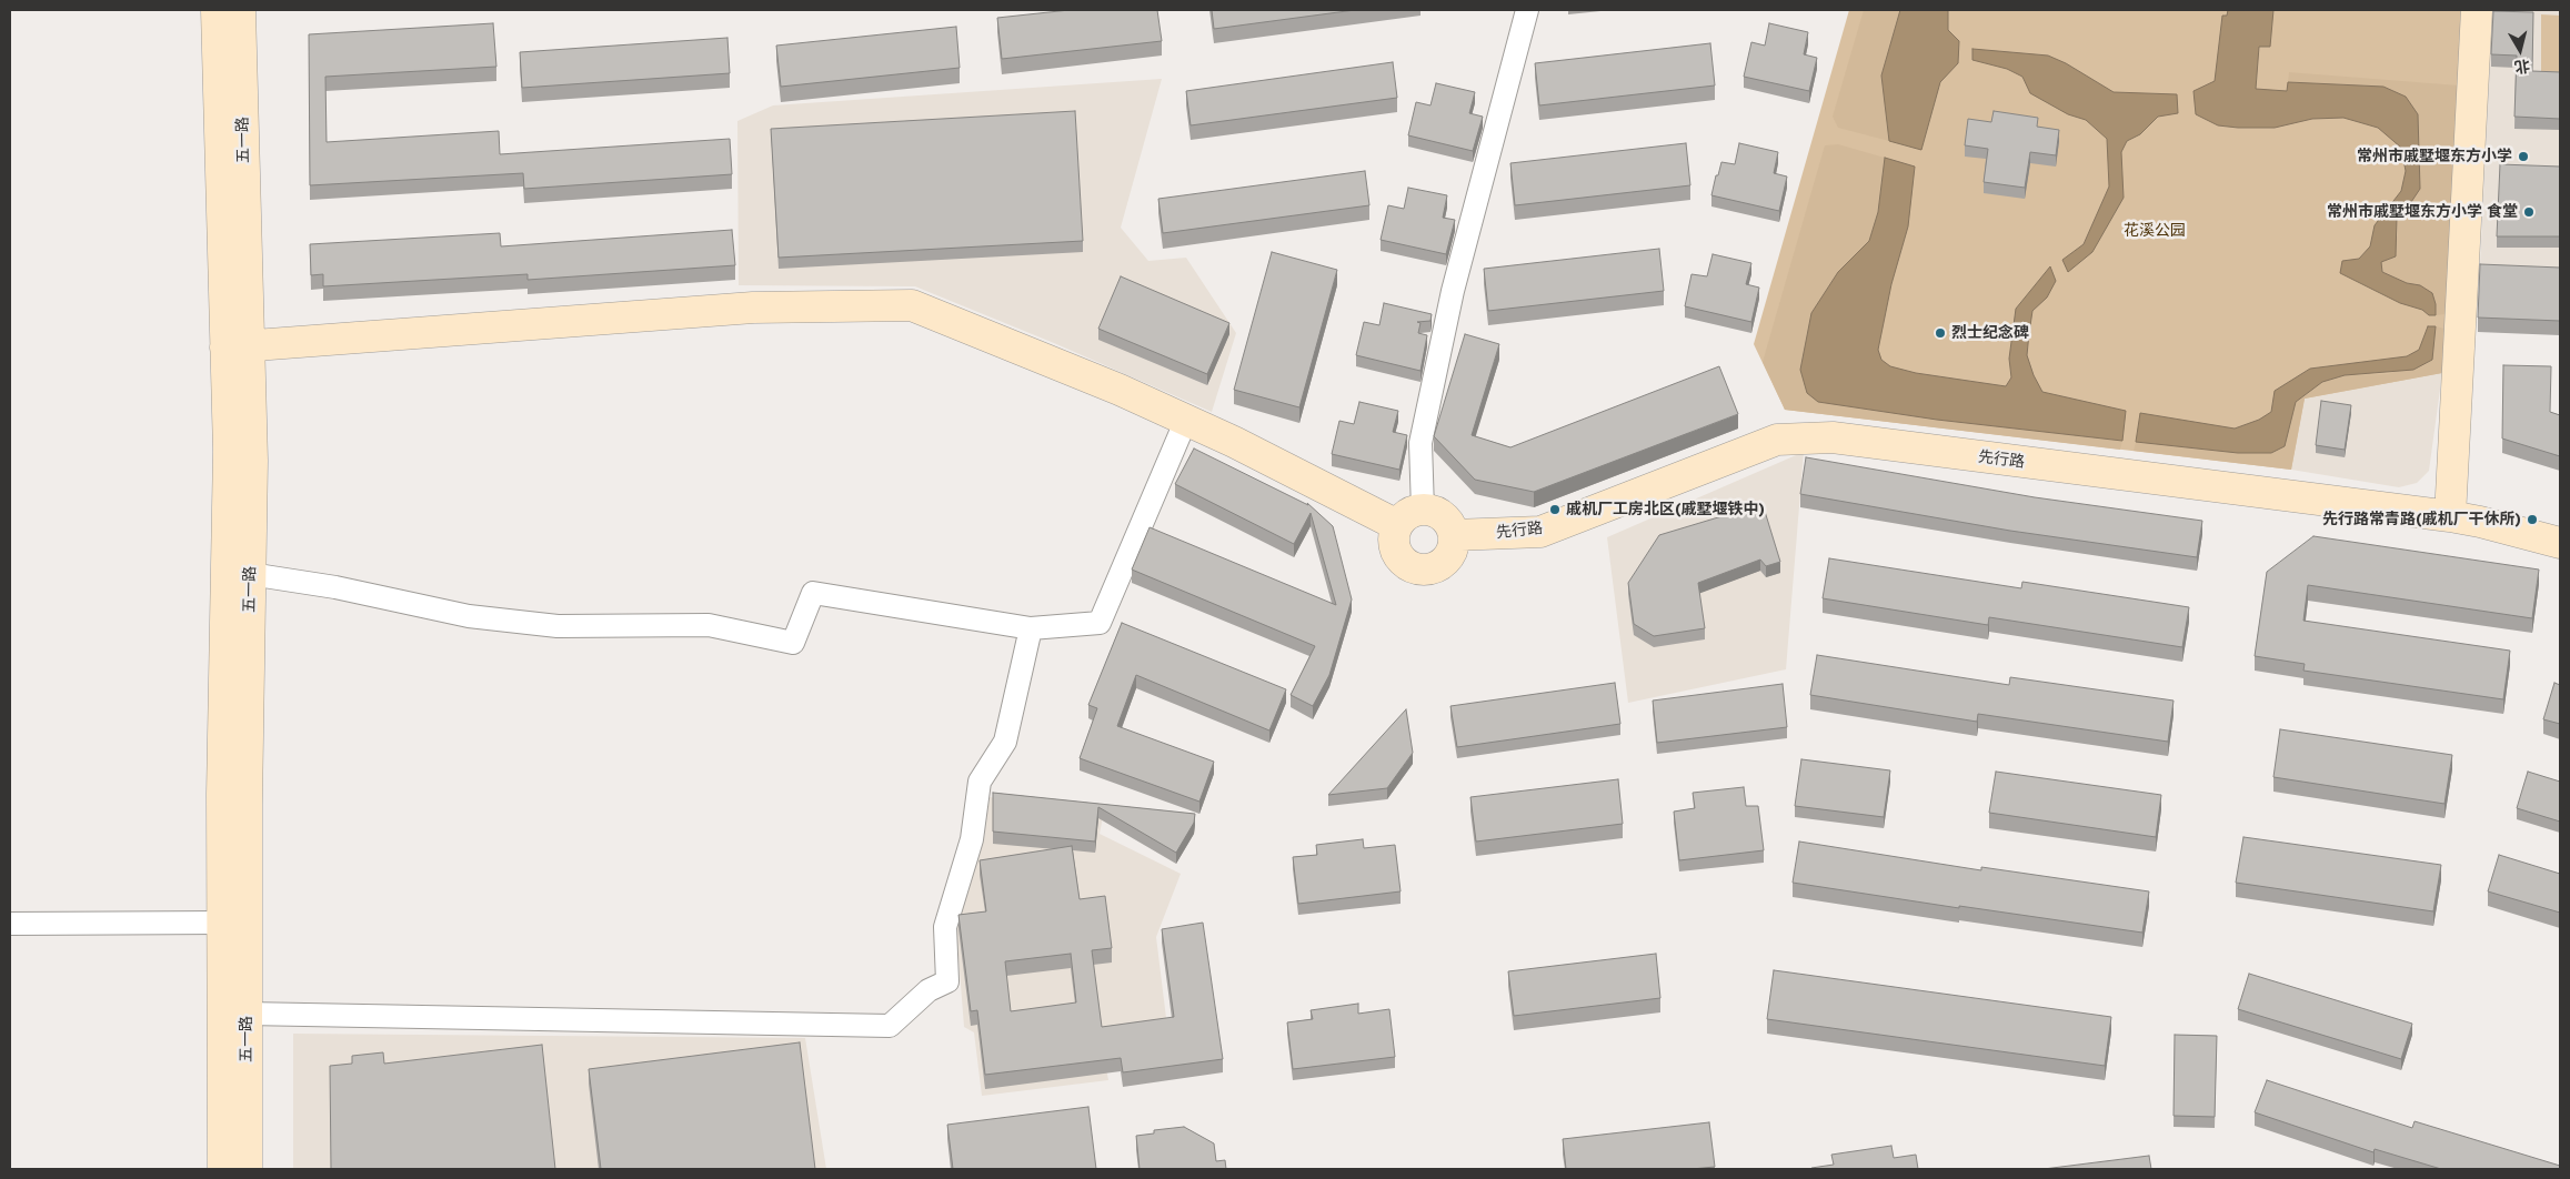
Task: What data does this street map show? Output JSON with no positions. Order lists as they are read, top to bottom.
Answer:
{
  "streets": {
    "street": ["五一路", "先行路"]
  },
  "parks": ["花溪公园"],
  "places": [
    "常州市戚墅堰东方小学",
    "常州市戚墅堰东方小学 食堂",
    "烈士纪念碑",
    "戚机厂工房北区(戚墅堰铁中)",
    "先行路常青路(戚机厂干休所)"
  ],
  "north": "bottom"
}
